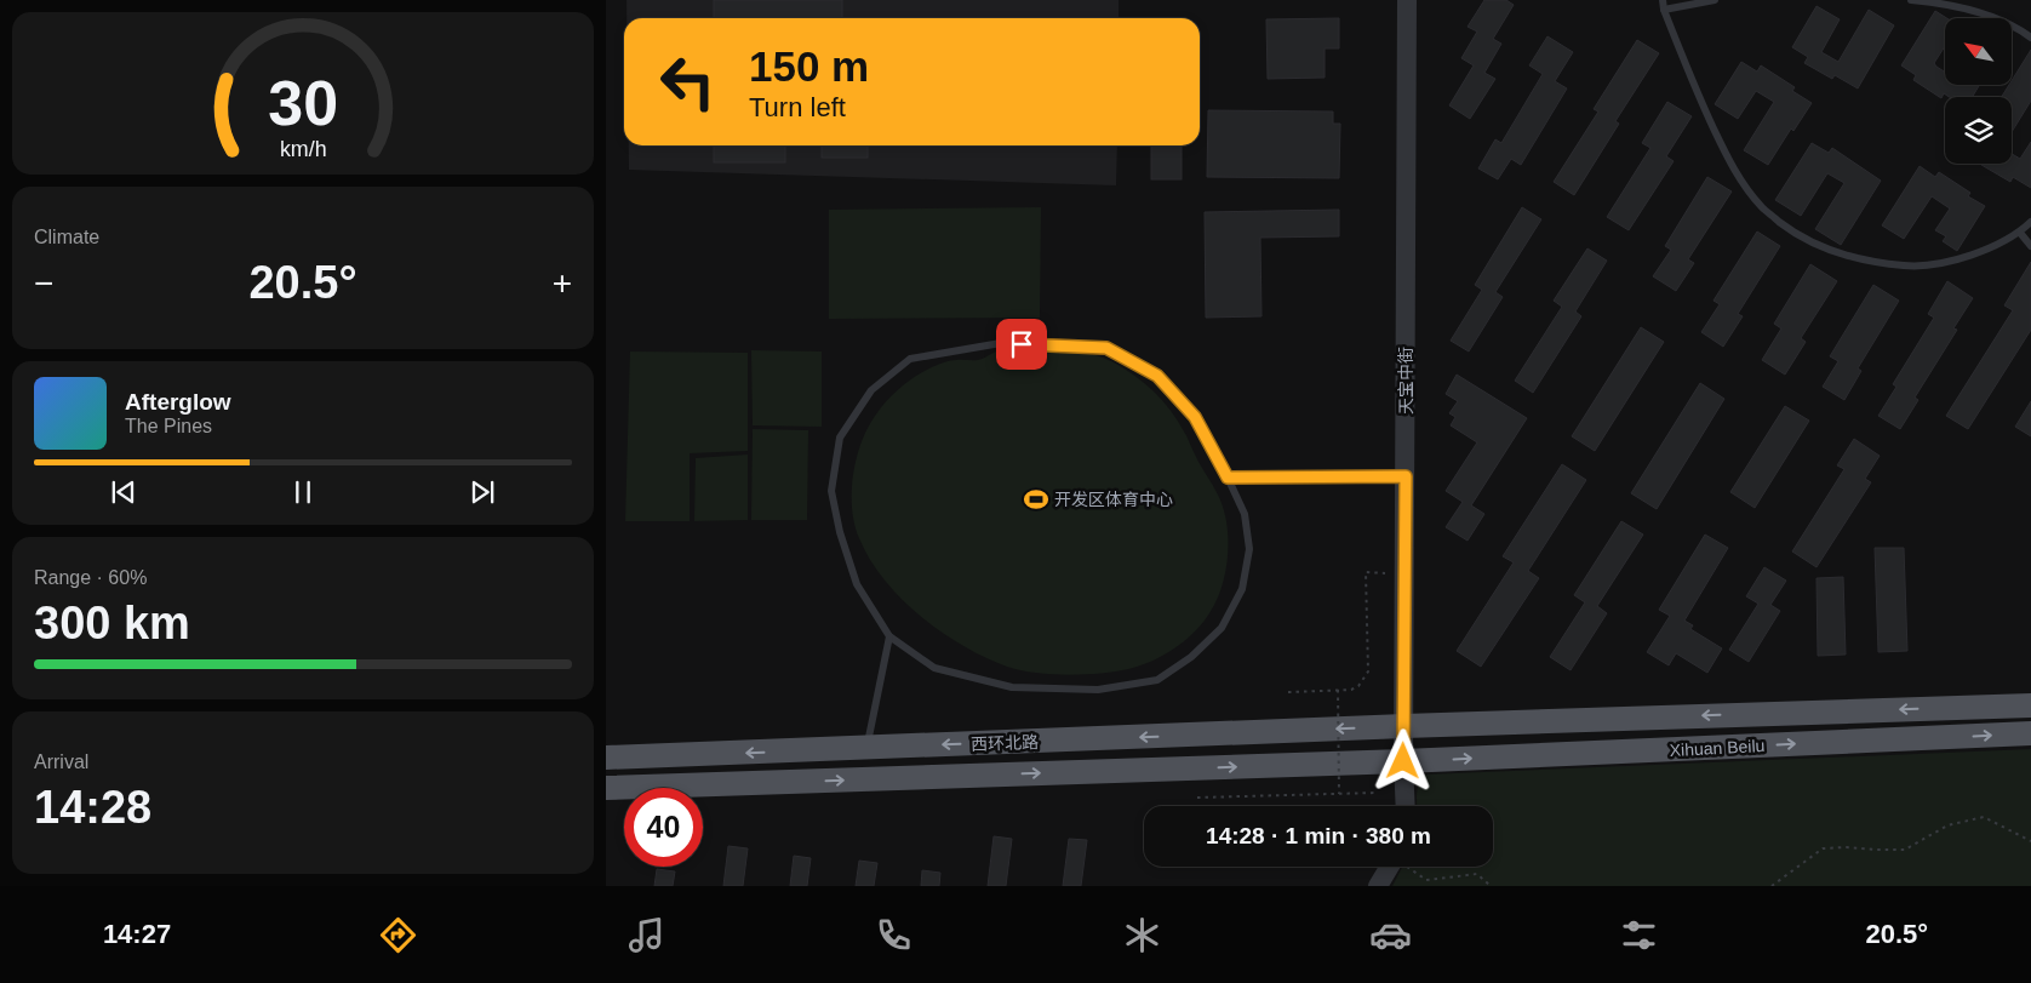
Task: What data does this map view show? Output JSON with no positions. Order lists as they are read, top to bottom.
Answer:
{
  "streets": {
    "main road": ["西环北路", "Xihuan Beilu"],
    "street": ["天宝中街"]
  },
  "crossings": [
    ["天宝中街", "西环北路"],
    ["天宝中街", "Xihuan Beilu"],
    ["西环北路", "Xihuan Beilu"]
  ],
  "places": {
    "sports": ["开发区体育中心"]
  },
  "north": "top left",
  "page": {
    "turn": ["150 m", "Turn left"],
    "tile": [
      "Climate",
      ["Range · 60%", "300 km"],
      ["Arrival", "14:28"]
    ],
    "heat": ["−", "20.5°", "+"],
    "song": ["Afterglow", "The Pines"],
    "limit": "40",
    "trip": "14:28 · 1 min · 380 m",
    "tabs": ["14:27", "20.5°"],
    "gauge": ["30", "km/h"]
  }
}
